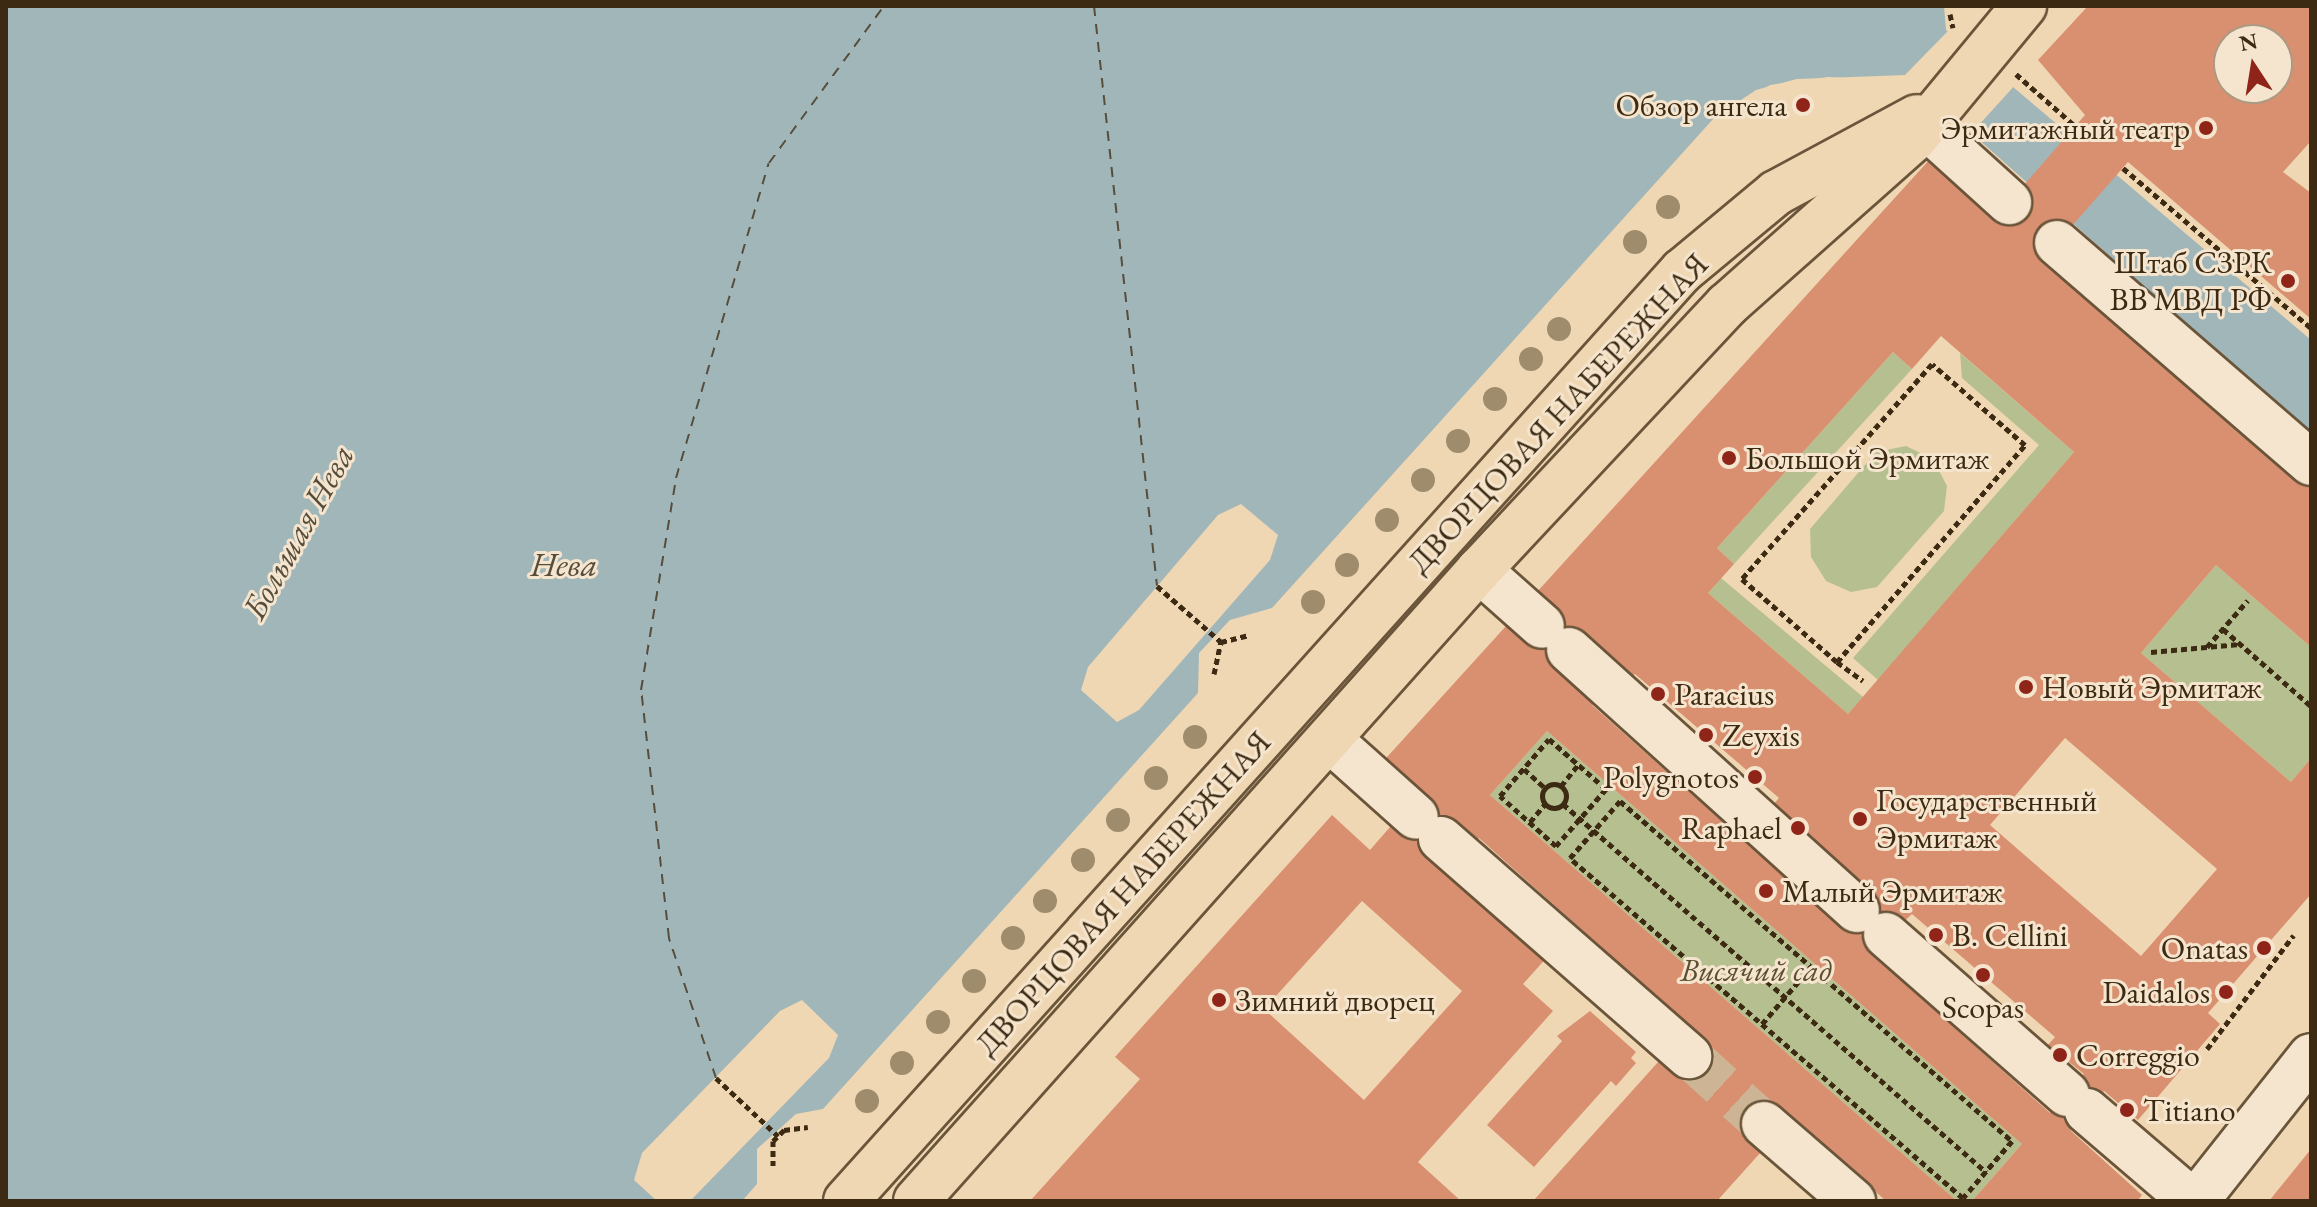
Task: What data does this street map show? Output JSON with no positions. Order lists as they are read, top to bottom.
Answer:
{
  "streets": {
    "main road": ["ДВОРЦОВАЯ НАБЕРЕЖНАЯ"]
  },
  "water": ["Большая Нева", "Нева"],
  "parks": ["Висячий сад"],
  "places": [
    "Обзор ангела",
    "Эрмитажный театр",
    "Штаб СЗРК ВВ МВД РФ",
    "Большой Эрмитаж",
    "Новый Эрмитаж",
    "Paracius",
    "Zeyxis",
    "Polygnotos",
    "Государственный Эрмитаж",
    "Raphael",
    "Малый Эрмитаж",
    "B. Cellini",
    "Onatas",
    "Scopas",
    "Daidalos",
    "Зимний дворец",
    "Correggio",
    "Titiano"
  ],
  "north": "top"
}
